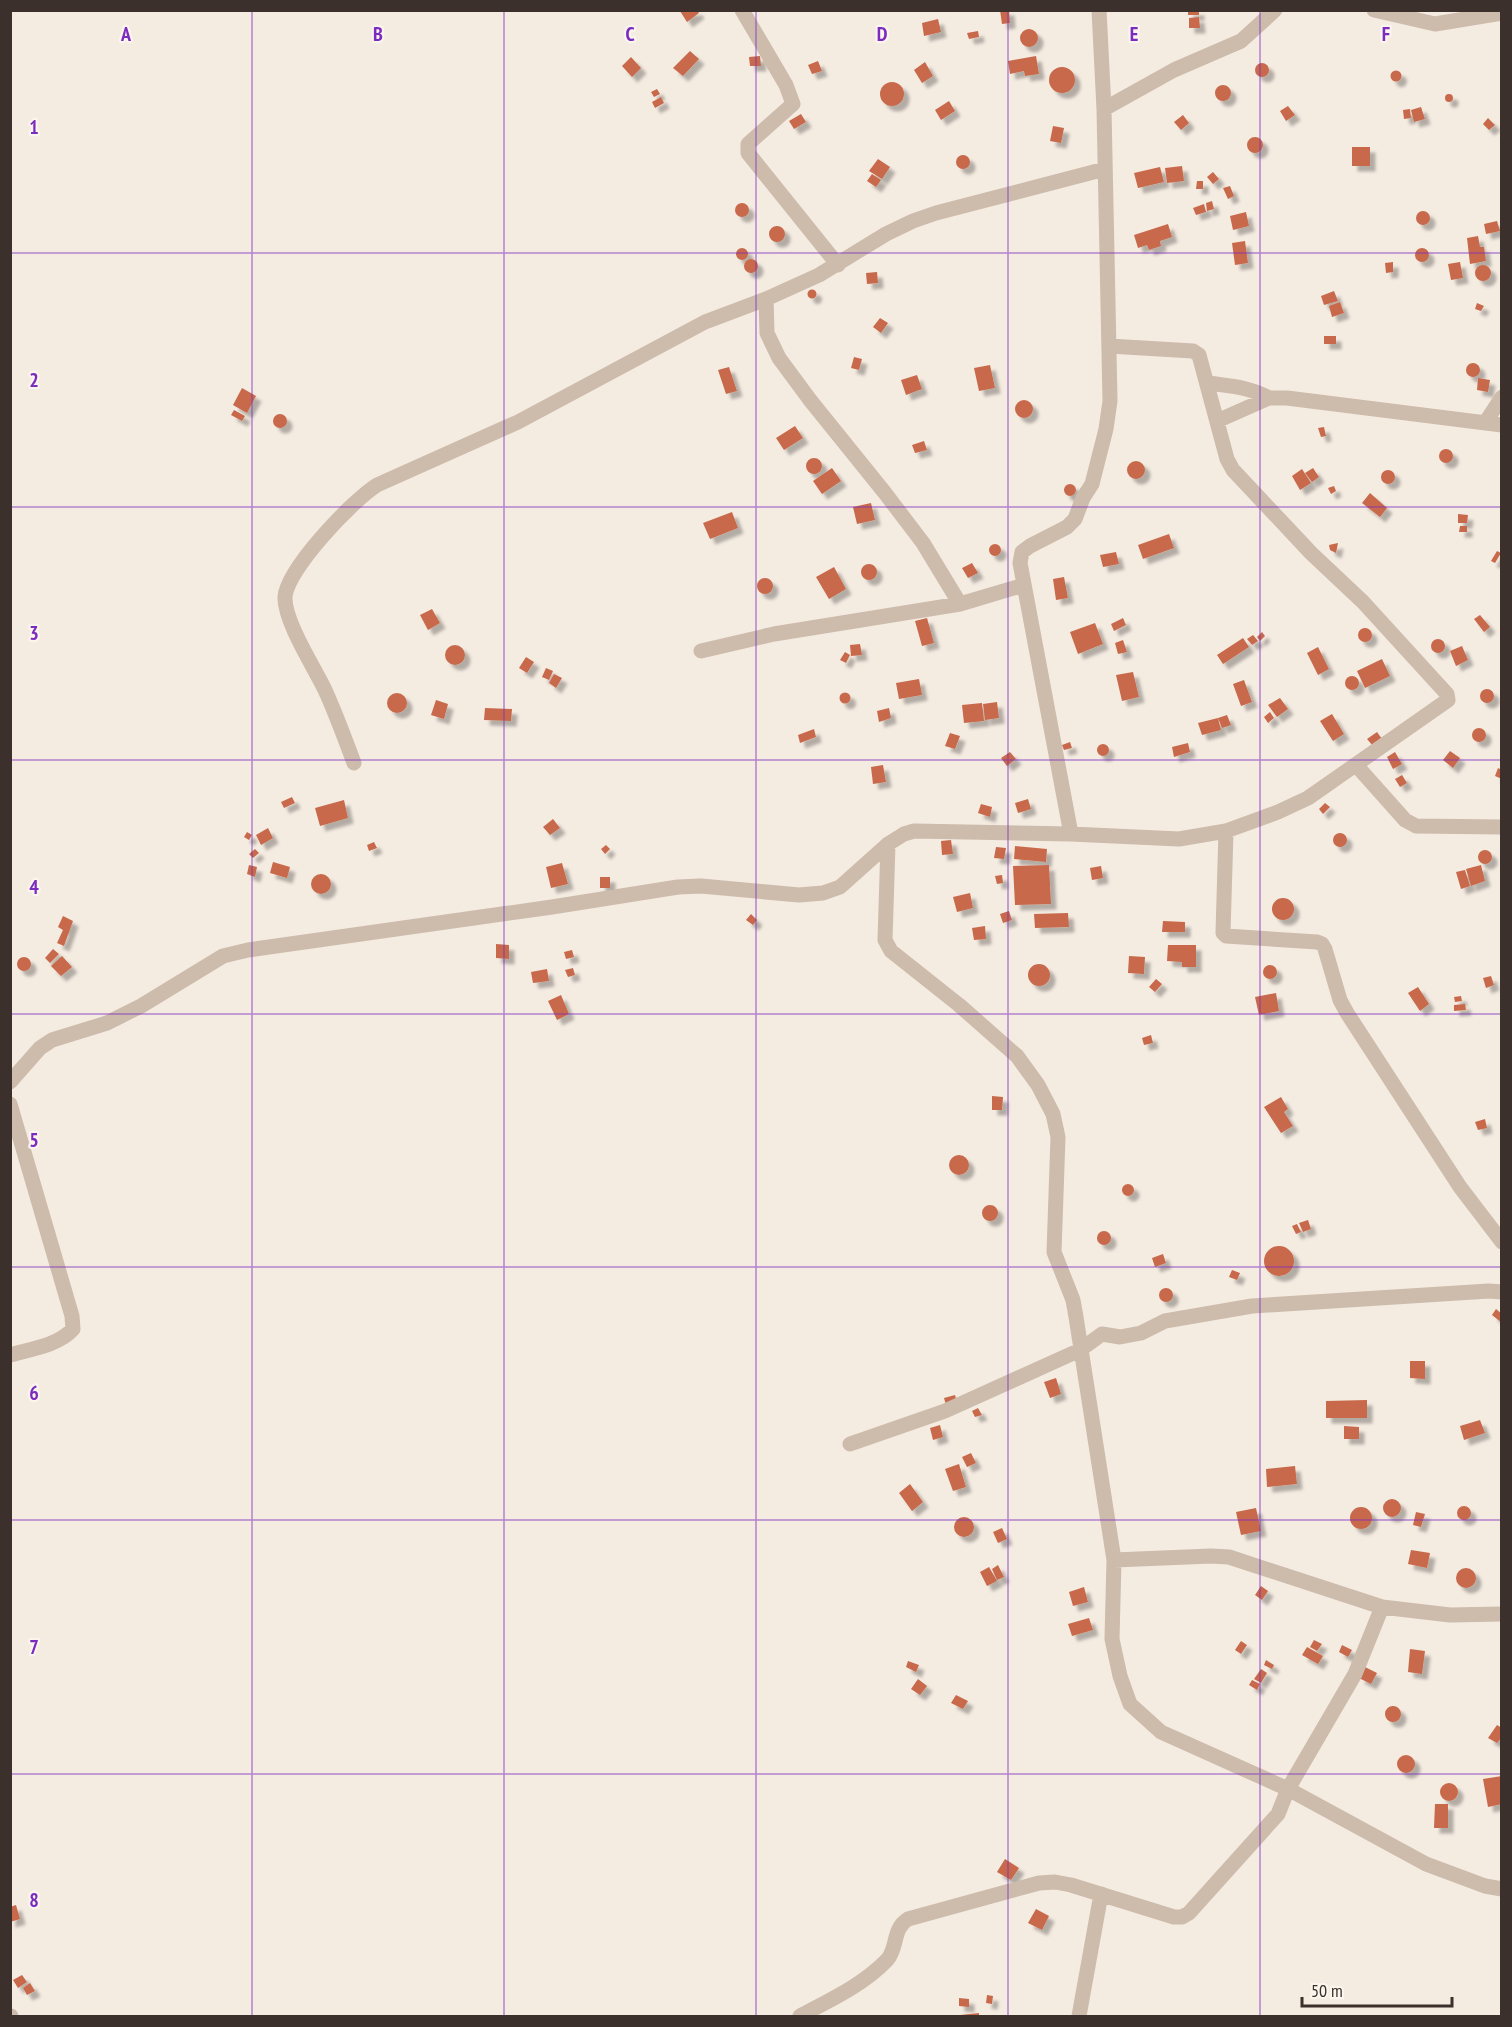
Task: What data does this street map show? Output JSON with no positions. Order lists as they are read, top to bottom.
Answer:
{
  "scale_bar": "50 m",
  "grid": {
    "columns": [
      "A",
      "B",
      "C",
      "D",
      "E",
      "F"
    ],
    "rows": [
      "1",
      "2",
      "3",
      "4",
      "5",
      "6",
      "7",
      "8"
    ]
  }
}
